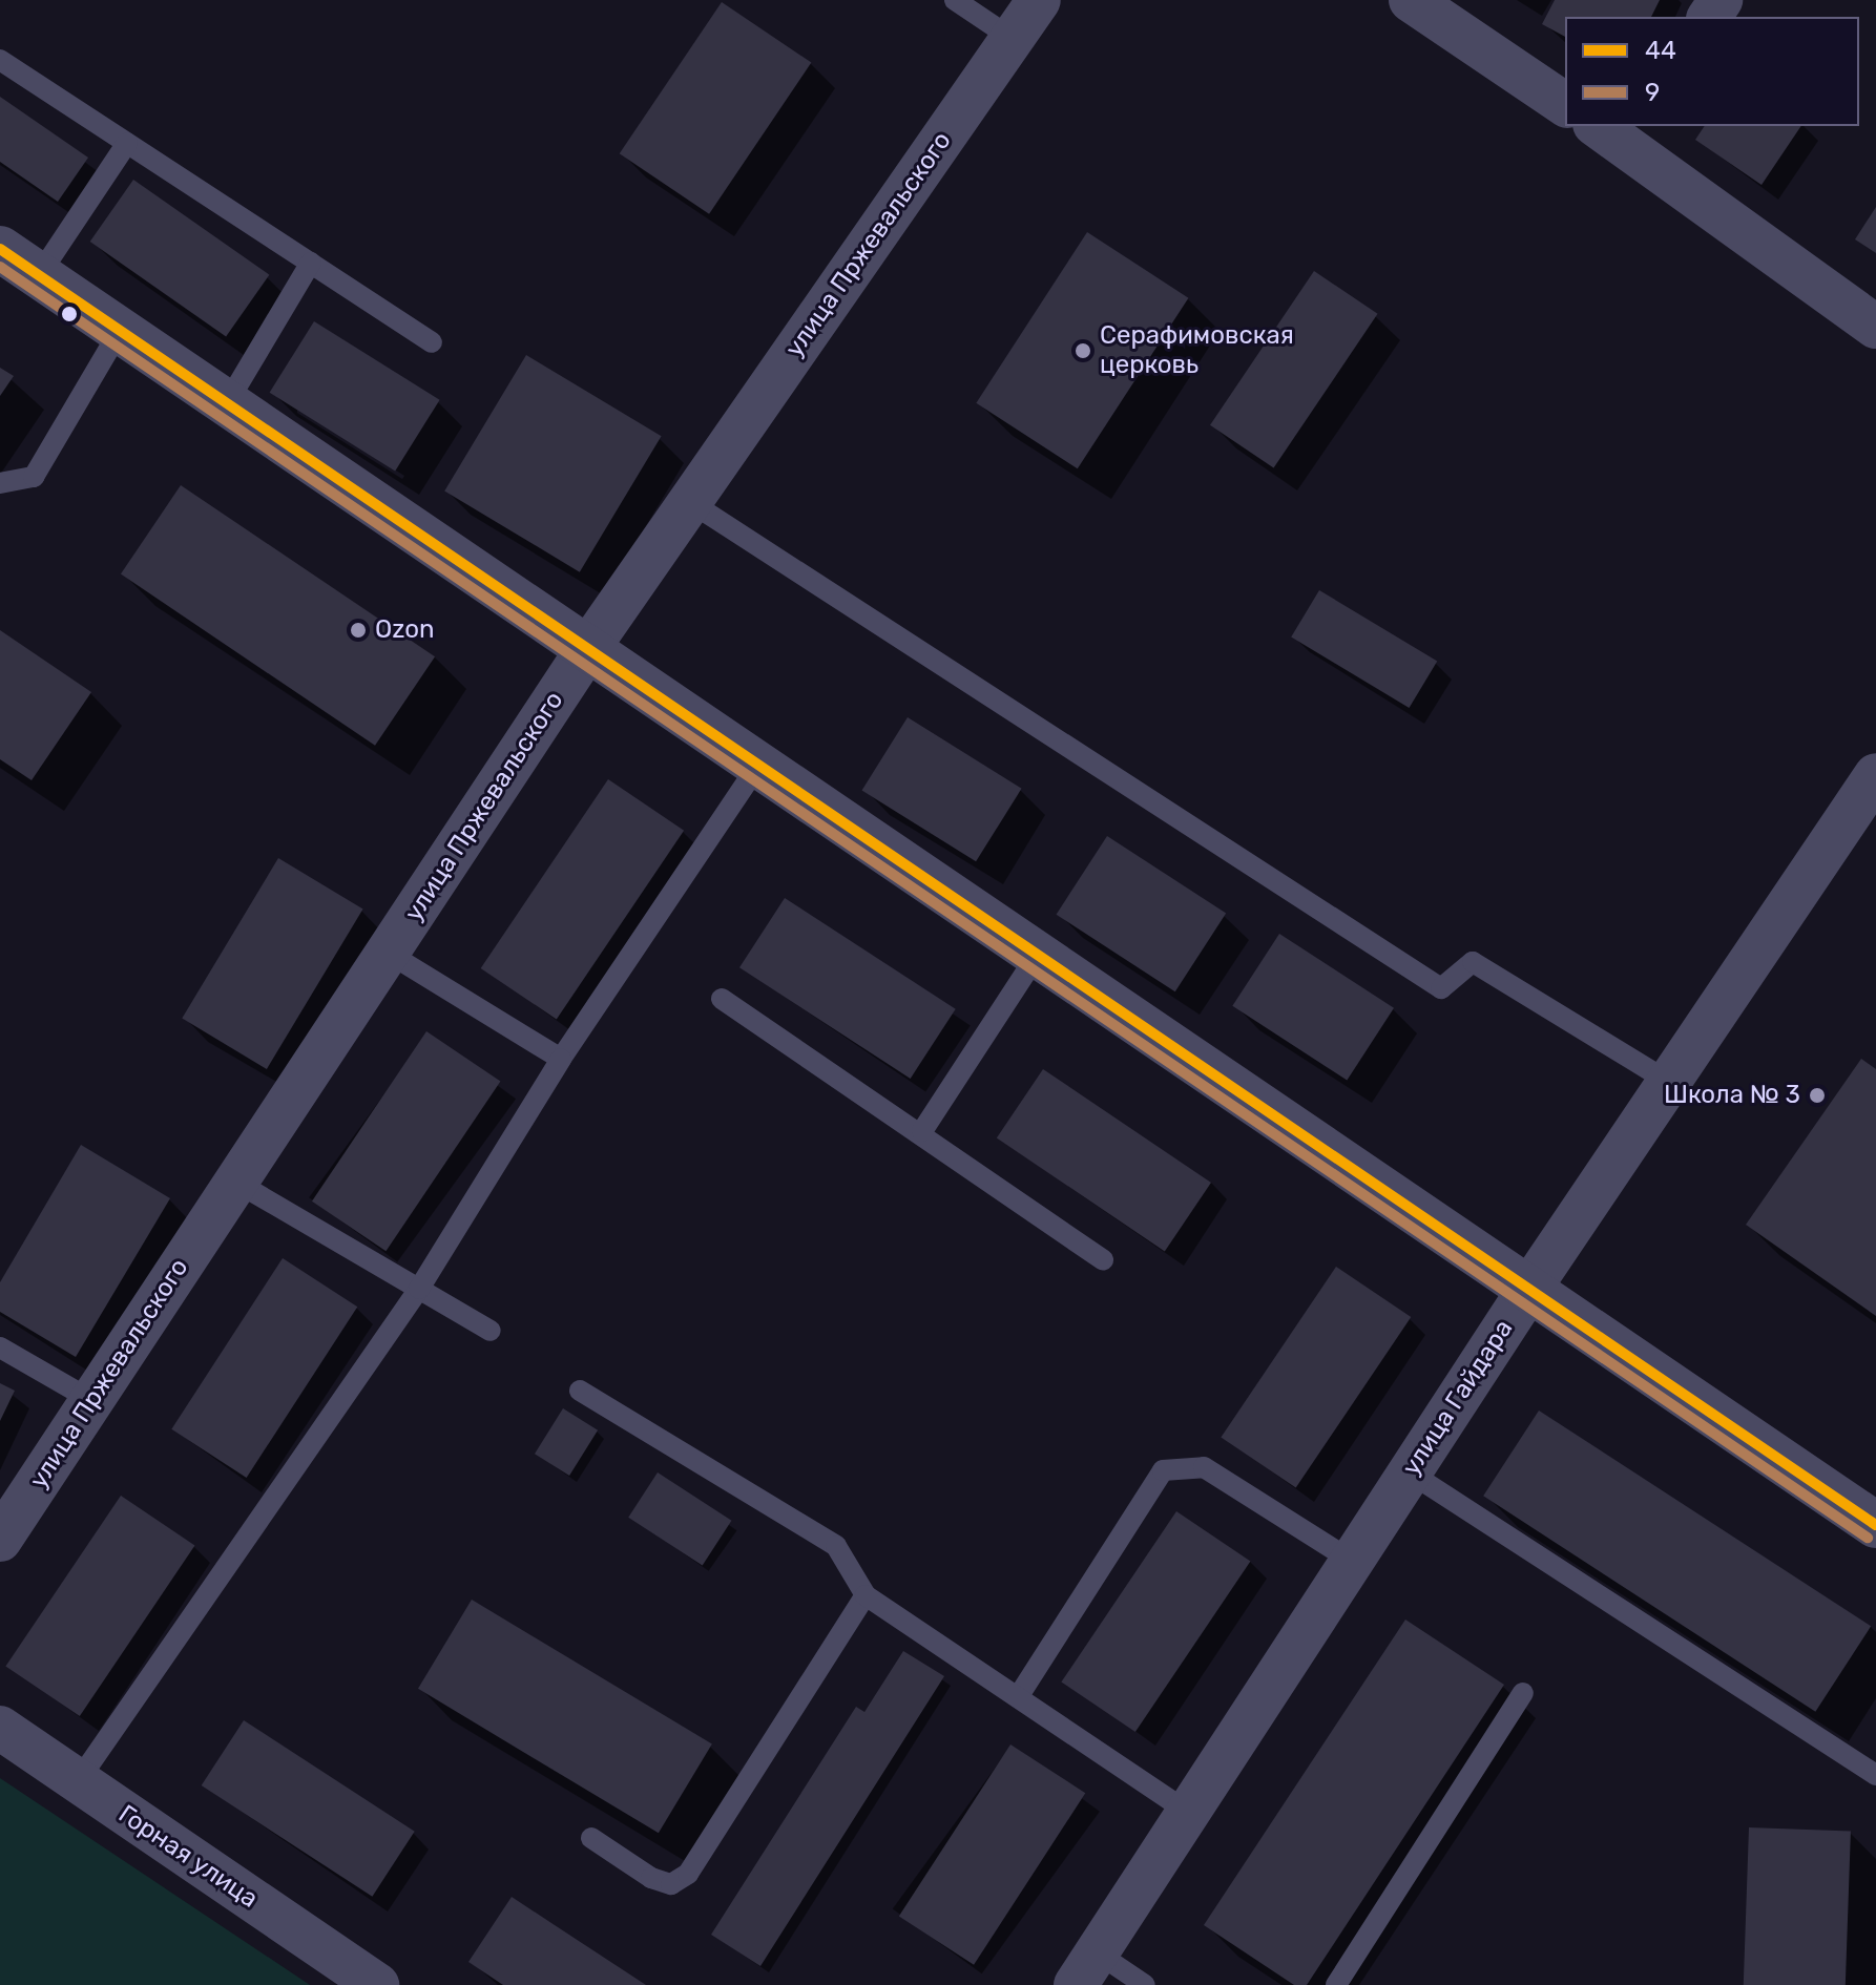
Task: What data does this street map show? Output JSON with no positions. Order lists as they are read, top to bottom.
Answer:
{
  "streets": {
    "street": ["улица Пржевальского", "улица Гайдара", "Горная улица"]
  },
  "places": ["Серафимовская церковь", "Ozon", "Школа № 3"],
  "lines": ["transit line 44", "transit line 9"],
  "legend": ["44", "9"]
}
